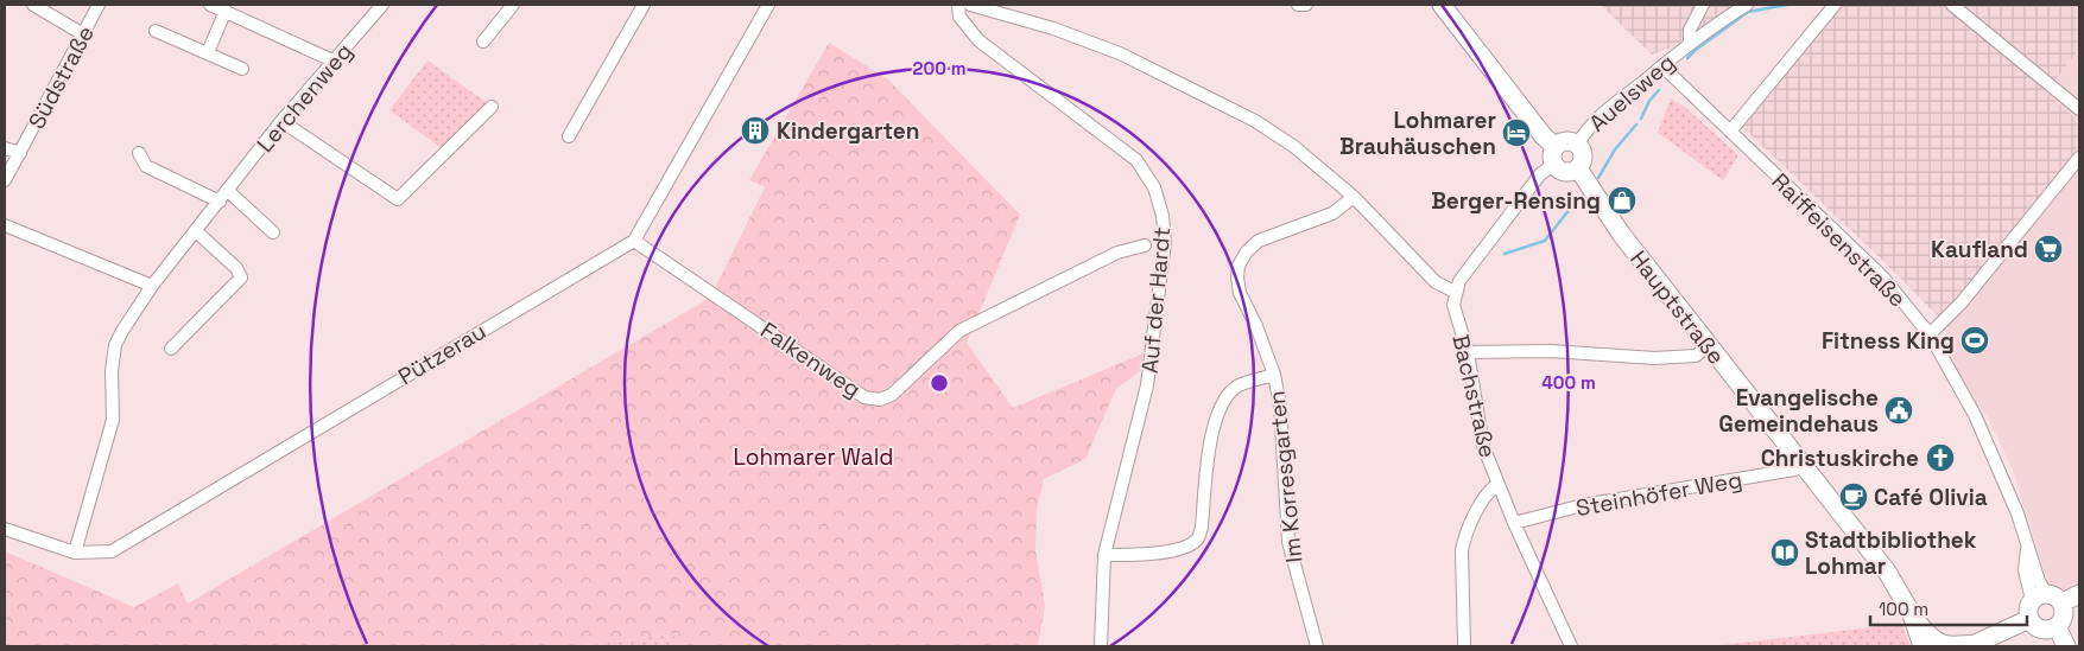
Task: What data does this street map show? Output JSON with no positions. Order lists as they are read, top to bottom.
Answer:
{
  "streets": {
    "main road": ["Hauptstraße"],
    "street": [
      "Südstraße",
      "Auelsweg",
      "Lerchenweg",
      "Raiffeisenstraße",
      "Auf der Hardt",
      "Pützerau",
      "Falkenweg",
      "Bachstraße",
      "Im Korresgarten",
      "Steinhöfer Weg"
    ]
  },
  "crossings": [
    ["Auelsweg", "Raiffeisenstraße"],
    ["Auelsweg", "Hauptstraße"],
    ["Lerchenweg", "Pützerau"],
    ["Auf der Hardt", "Im Korresgarten"],
    ["Hauptstraße", "Steinhöfer Weg"],
    ["Pützerau", "Falkenweg"],
    ["Bachstraße", "Steinhöfer Weg"]
  ],
  "parks": ["Lohmarer Wald"],
  "places": {
    "building": ["Kindergarten"],
    "hotel": ["Lohmarer Brauhäuschen"],
    "shop": ["Berger-Rensing"],
    "supermarket": ["Kaufland"],
    "sports": ["Fitness King"],
    "public building": ["Evangelische Gemeindehaus"],
    "church": ["Christuskirche"],
    "cafe": ["Café Olivia"],
    "library": ["Stadtbibliothek Lohmar"]
  },
  "scale_bar": "100 m",
  "rings": ["200 m", "400 m"]
}
